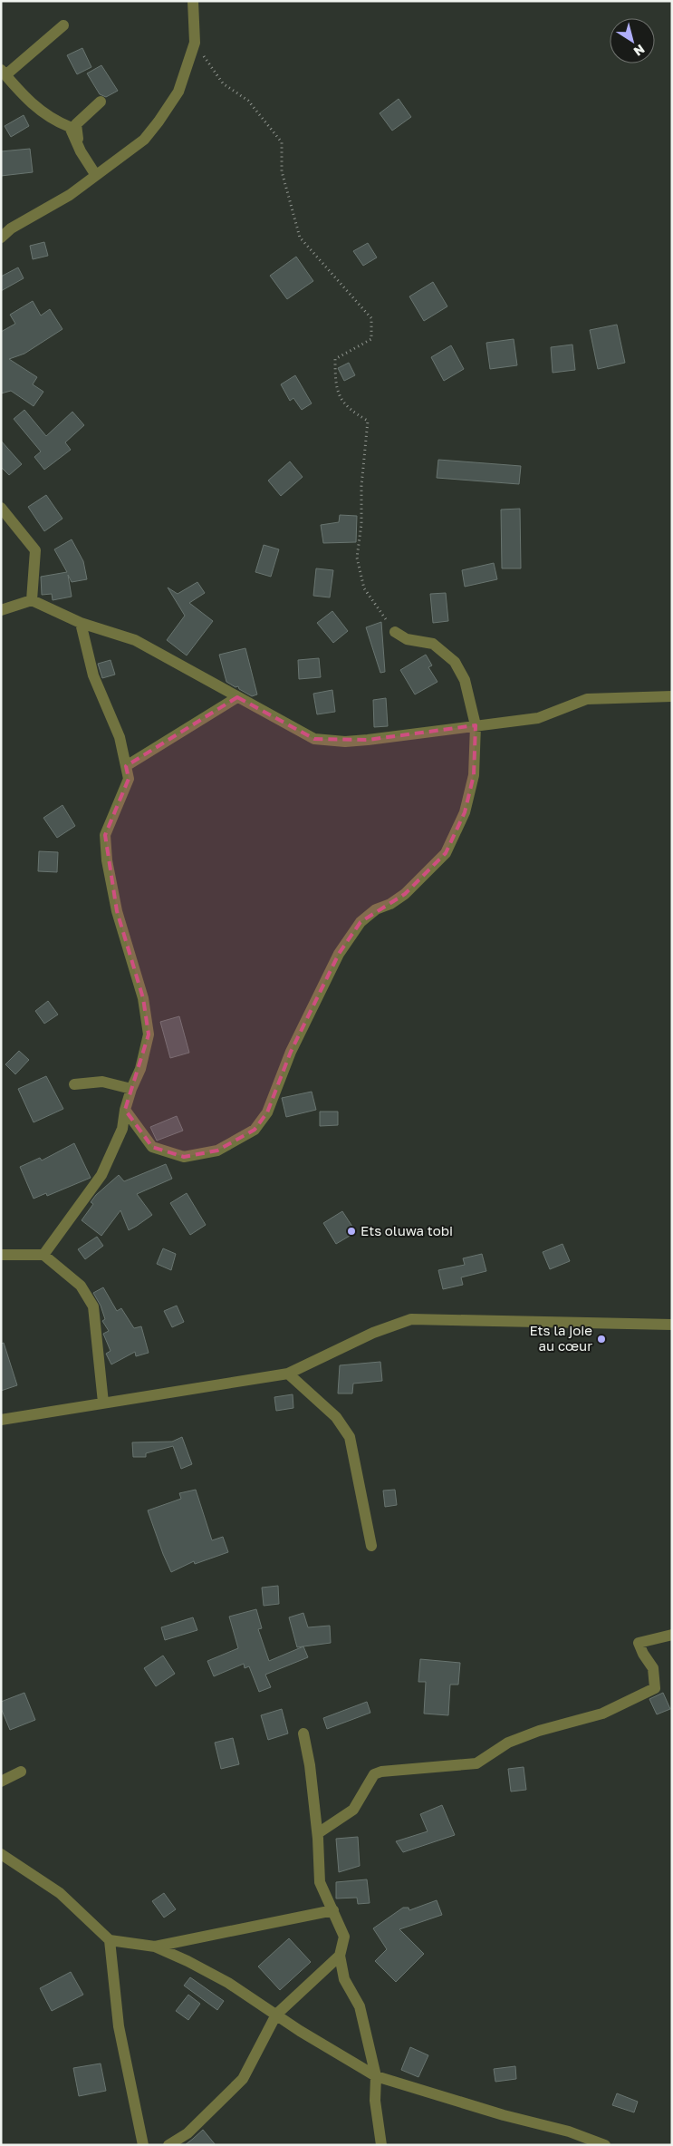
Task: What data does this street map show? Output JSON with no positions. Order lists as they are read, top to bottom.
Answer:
{
  "places": ["Ets oluwa tobi", "Ets la joie au cœur"],
  "north": "bottom right"
}
